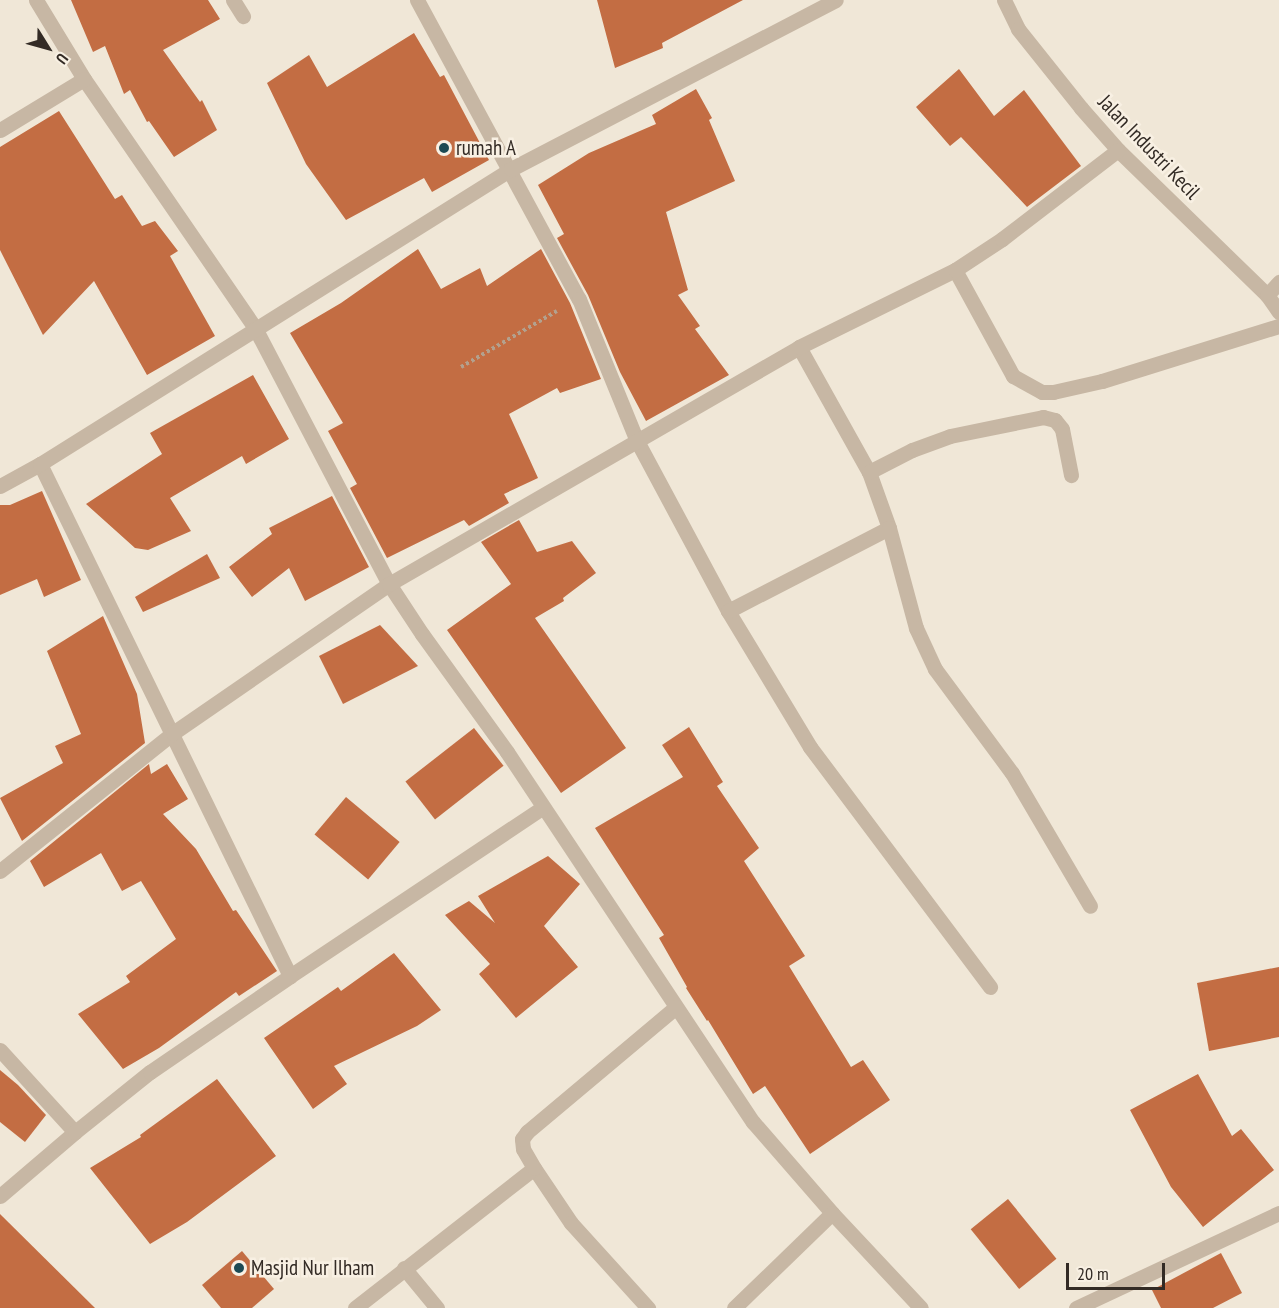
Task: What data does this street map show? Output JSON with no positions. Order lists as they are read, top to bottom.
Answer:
{
  "streets": {
    "street": ["Jalan Industri Kecil"]
  },
  "places": ["rumah A", "Masjid Nur Ilham"],
  "scale_bar": "20 m",
  "north": "bottom right"
}
